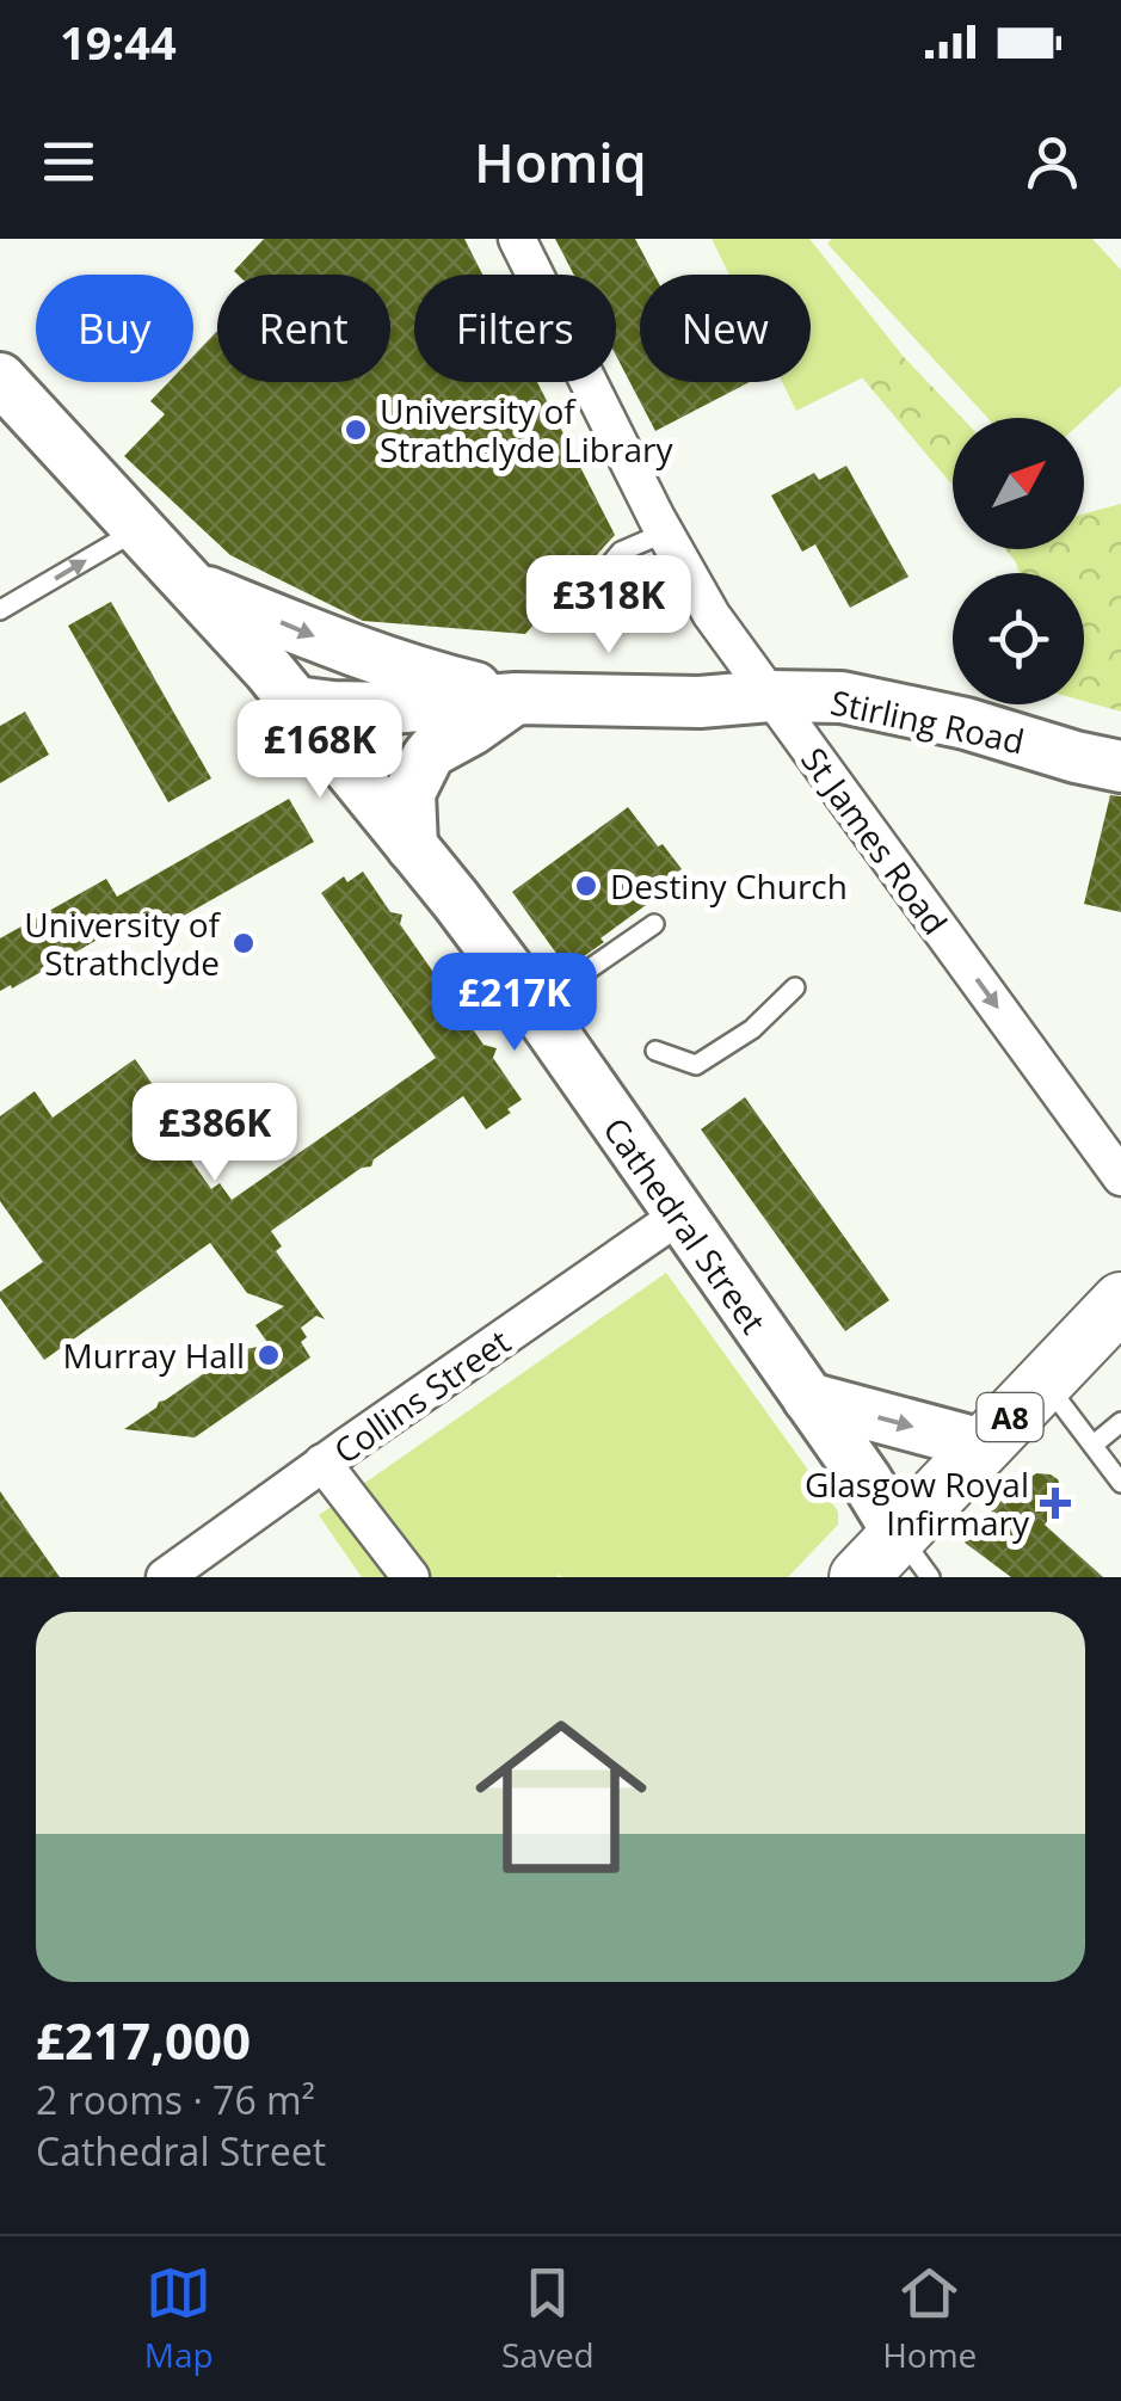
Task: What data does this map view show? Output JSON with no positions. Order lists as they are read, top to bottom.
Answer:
{
  "streets": {
    "main road": ["A8"],
    "street": [
      "Stirling Road",
      "St James Road",
      "Cathedral Street",
      "Collins Street"
    ]
  },
  "crossings": [
    ["Stirling Road", "St James Road"],
    ["Stirling Road", "Cathedral Street"],
    ["Cathedral Street", "Collins Street"],
    ["Cathedral Street", "A8"]
  ],
  "one_way": ["St James Road"],
  "places": {
    "other": [
      "University of Strathclyde Library",
      "Destiny Church",
      "University of Strathclyde",
      "Murray Hall"
    ],
    "health": ["Glasgow Royal Infirmary"]
  },
  "north": "top right",
  "page": {
    "status": "19:44",
    "header": "Homiq",
    "chip": [
      "Buy",
      "Rent",
      "Filters",
      "New"
    ],
    "price": [
      "£318K",
      "£168K",
      "£217K",
      "£386K"
    ],
    "list": [
      {
        "name": "£217,000",
        "note": "2 rooms · 76 m² · Cathedral Street"
      }
    ],
    "tabs": ["Map", "Saved", "Home"]
  }
}
